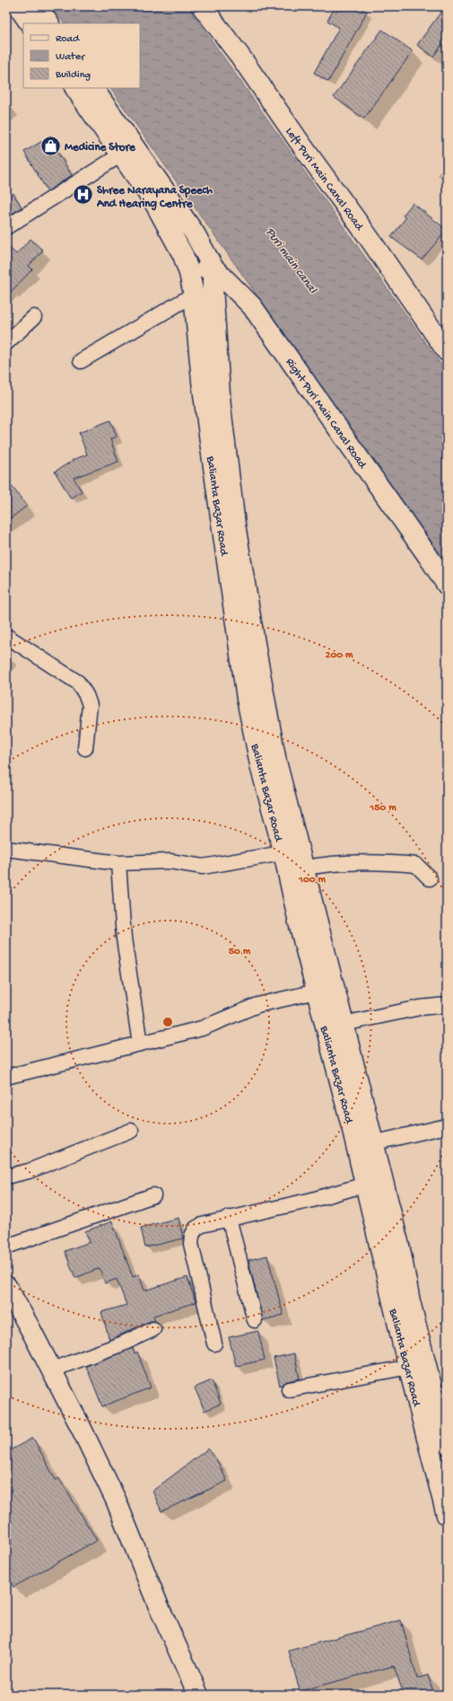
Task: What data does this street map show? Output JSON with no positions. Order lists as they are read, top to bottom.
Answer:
{
  "streets": {
    "street": ["Left Puri Main Canal Road", "Right Puri Main Canal Road", "Balianta Bazar Road"]
  },
  "crossings": [
    ["Right Puri Main Canal Road", "Balianta Bazar Road"]
  ],
  "water": ["Puri main canal"],
  "places": {
    "shop": ["Medicine Store"],
    "hospital": ["Shree Narayana Speech And Hearing Centre"]
  },
  "legend": ["Road", "Water", "Building"],
  "rings": [
    "200 m",
    "150 m",
    "100 m",
    "50 m"
  ]
}
